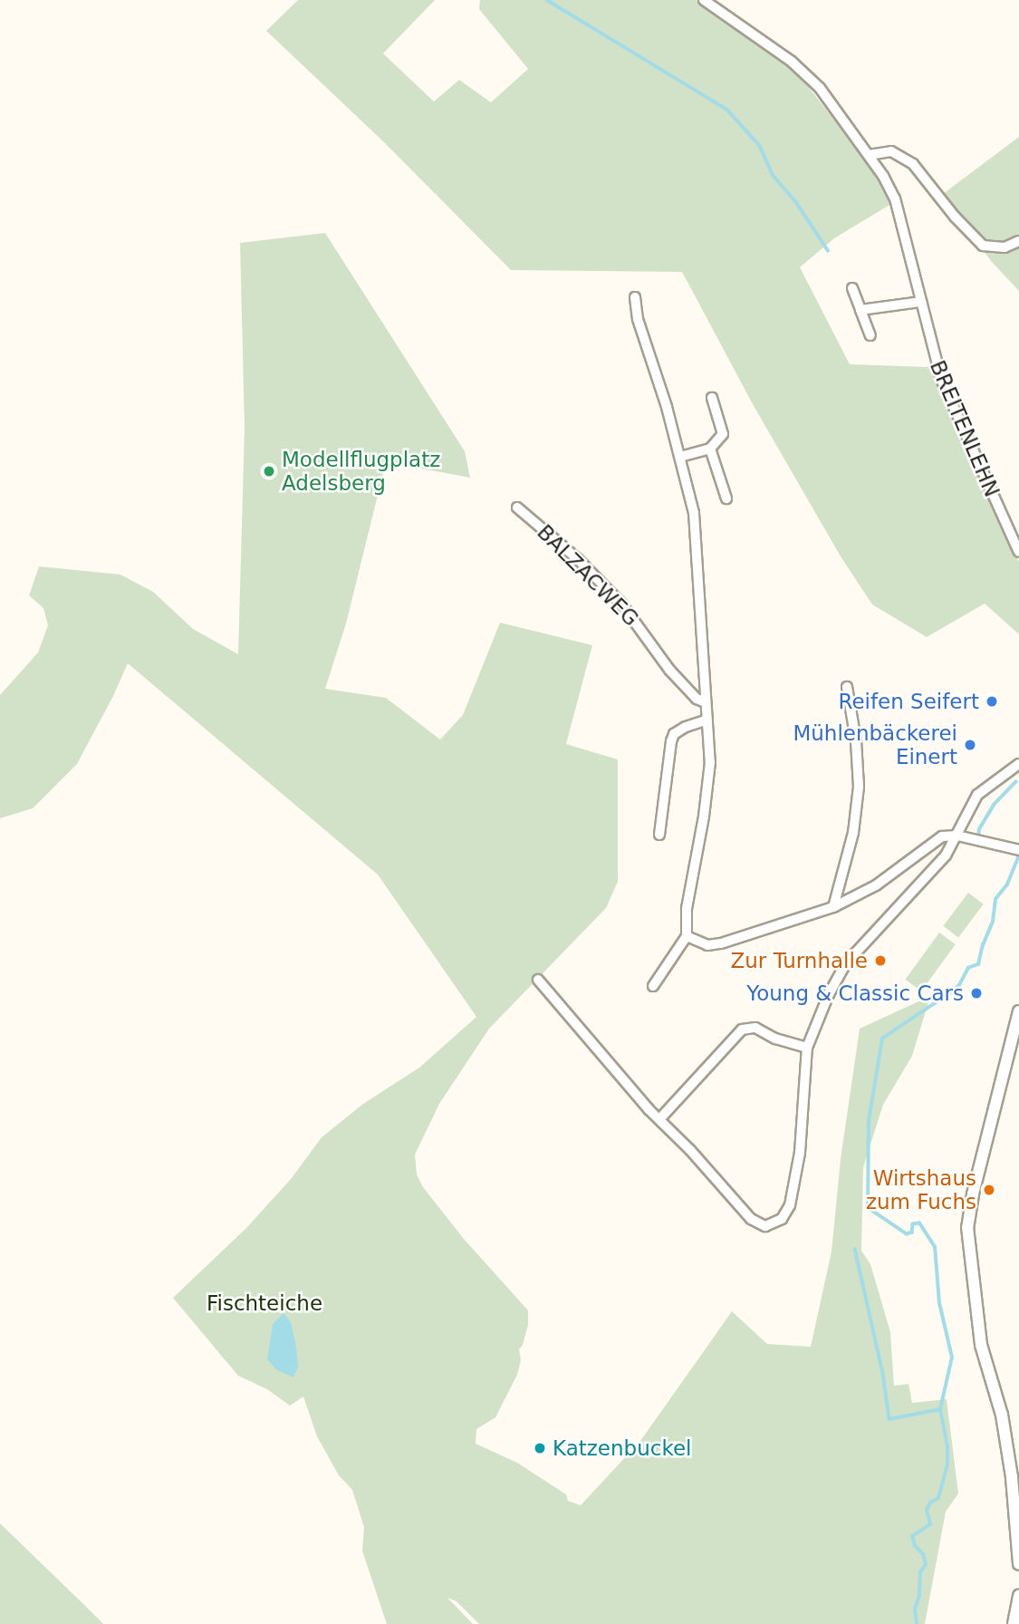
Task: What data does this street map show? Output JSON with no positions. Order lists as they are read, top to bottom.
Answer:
{
  "streets": {
    "street": ["BREITENLEHN", "BALZACWEG"]
  },
  "parks": ["Fischteiche"],
  "places": [
    "Modellflugplatz Adelsberg",
    "Reifen Seifert",
    "Mühlenbäckerei Einert",
    "Zur Turnhalle",
    "Young & Classic Cars",
    "Wirtshaus zum Fuchs",
    "Katzenbuckel"
  ]
}
